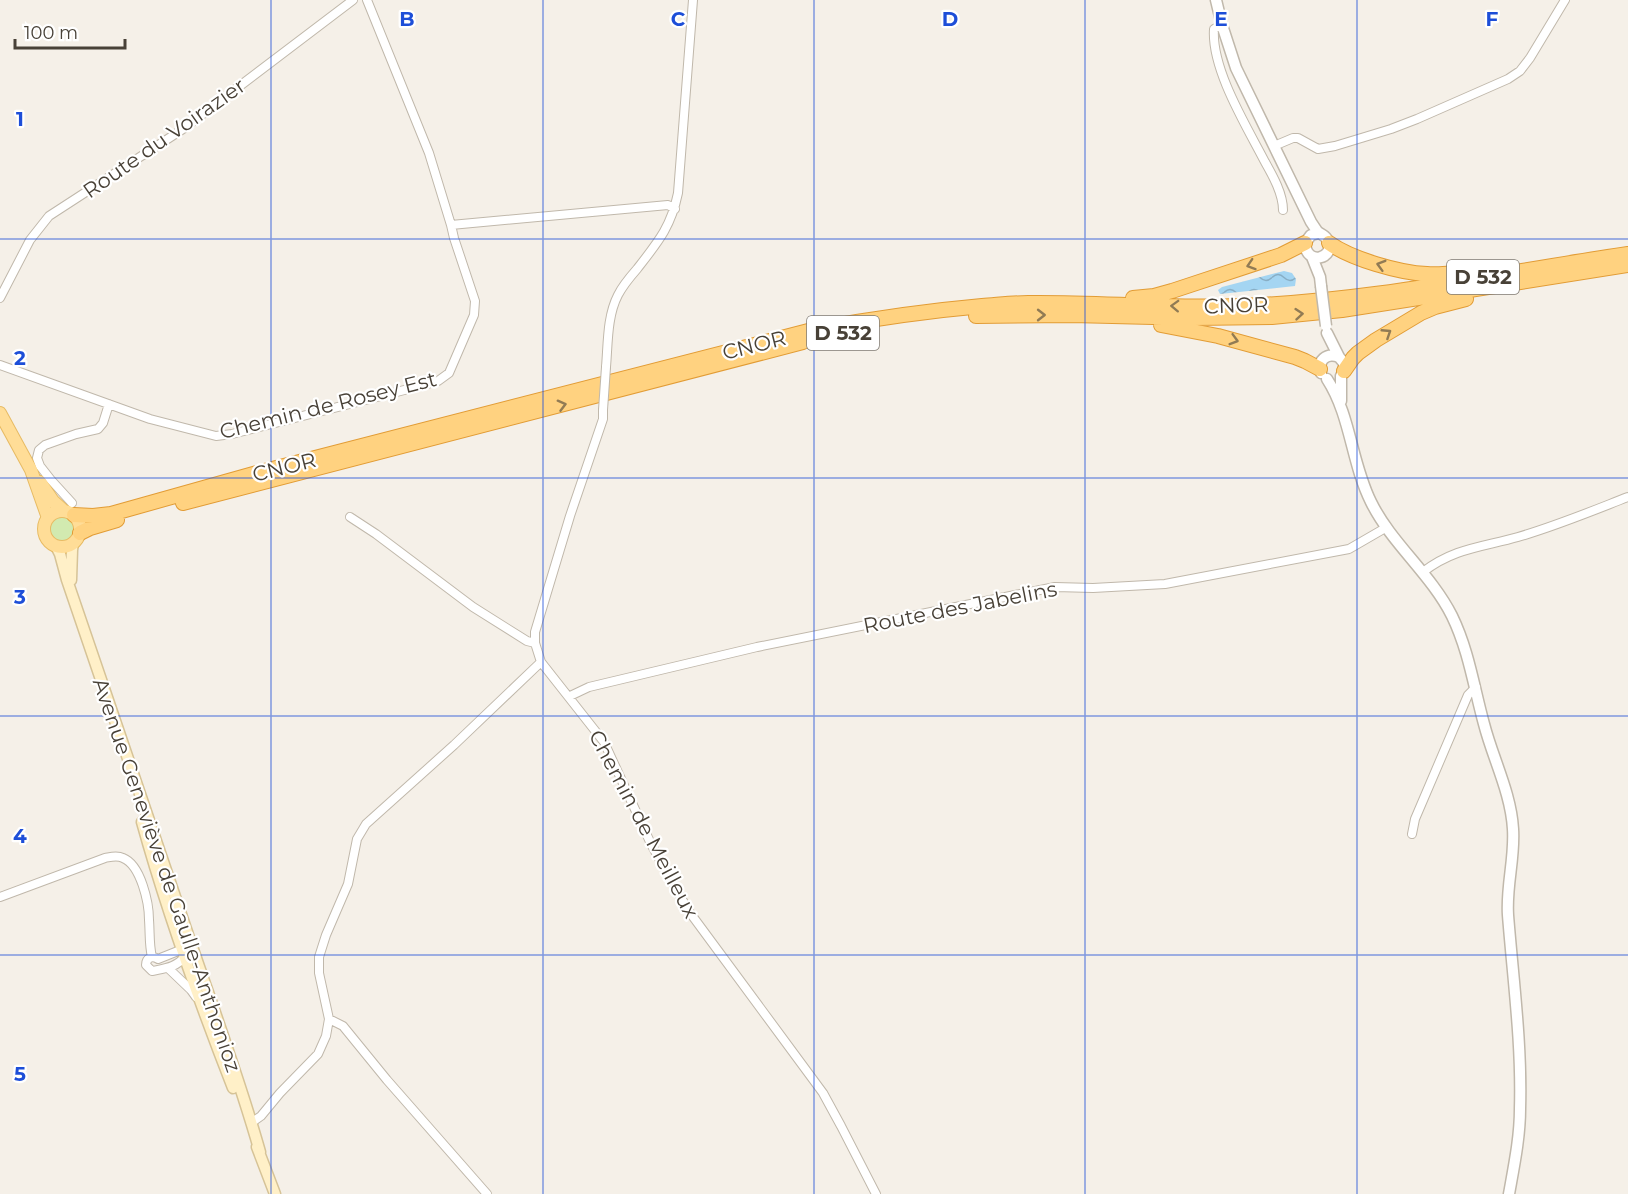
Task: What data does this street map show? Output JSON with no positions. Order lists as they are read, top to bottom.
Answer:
{
  "streets": {
    "highway": ["D 532", "CNOR"],
    "main road": ["Avenue Geneviève de Gaulle-Anthonioz"],
    "street": [
      "Route du Voirazier",
      "Chemin de Rosey Est",
      "Route des Jabelins",
      "Chemin de Meilleux"
    ]
  },
  "crossings": [
    ["CNOR", "Avenue Geneviève de Gaulle-Anthonioz"],
    ["Route des Jabelins", "Chemin de Meilleux"]
  ],
  "scale_bar": "100 m",
  "grid": {
    "columns": [
      "B",
      "C",
      "D",
      "E",
      "F"
    ],
    "rows": [
      "1",
      "2",
      "3",
      "4",
      "5"
    ]
  }
}
